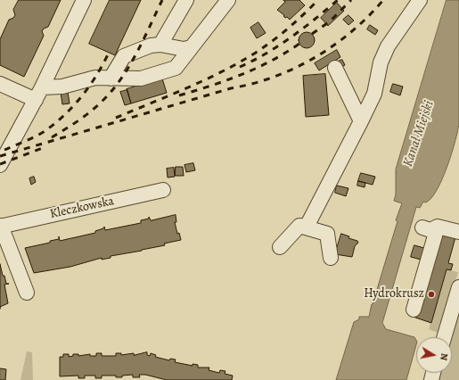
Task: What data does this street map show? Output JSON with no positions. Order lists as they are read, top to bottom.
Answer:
{
  "streets": {
    "street": ["Kleczkowska"]
  },
  "water": ["Kanał Miejski"],
  "places": ["Hydrokrusz"],
  "north": "right"
}
